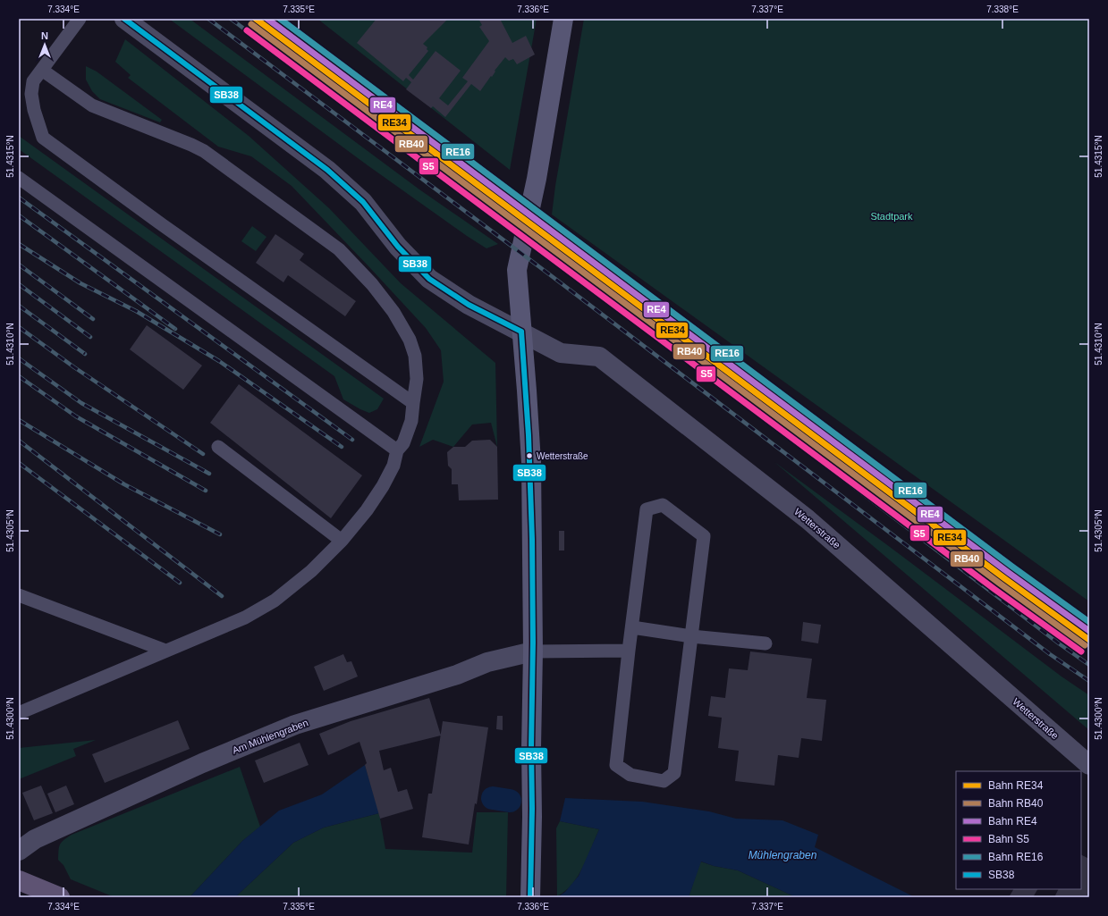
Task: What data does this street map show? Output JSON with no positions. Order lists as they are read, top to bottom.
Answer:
{
  "streets": {
    "street": ["Wetterstraße", "Am Mühlengraben"]
  },
  "water": ["Mühlengraben"],
  "parks": ["Stadtpark"],
  "places": ["Wetterstraße"],
  "lines": [
    "rail line RE34",
    "rail line RE4",
    "rail line RE16",
    "transit line SB38",
    "rail line RB40",
    "rail line S5"
  ],
  "legend": [
    "Bahn RE34",
    "Bahn RB40",
    "Bahn RE4",
    "Bahn S5",
    "Bahn RE16",
    "SB38"
  ],
  "north": "top",
  "coordinates": [
    "7.334°E",
    "7.335°E",
    "7.336°E",
    "7.337°E",
    "7.338°E",
    "51.4315°N",
    "51.4310°N",
    "51.4305°N",
    "51.4300°N"
  ]
}
